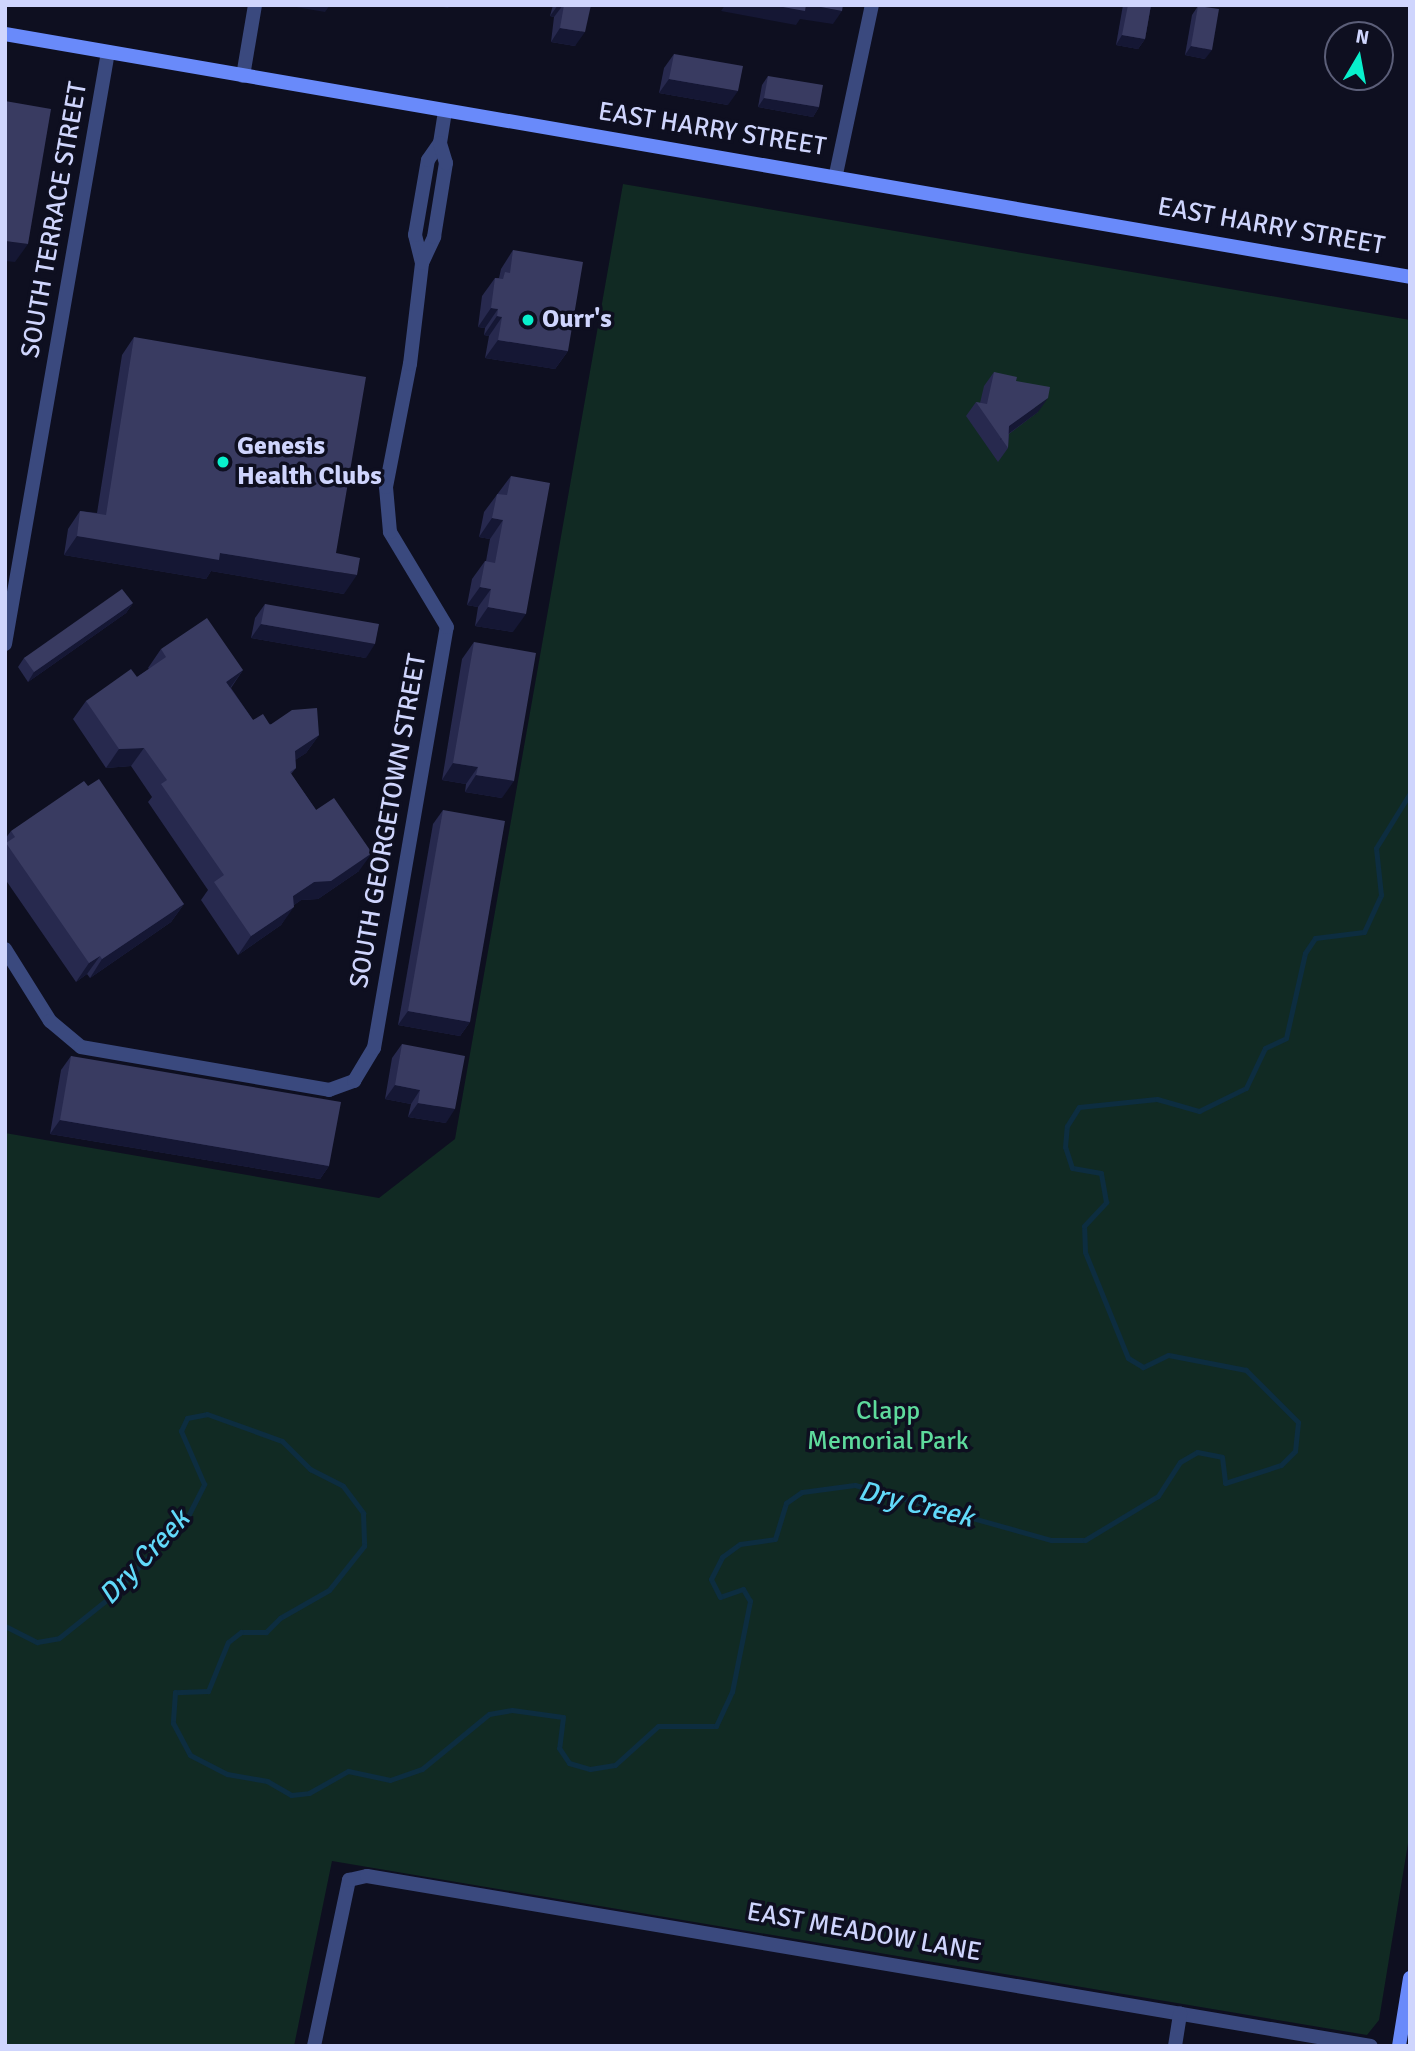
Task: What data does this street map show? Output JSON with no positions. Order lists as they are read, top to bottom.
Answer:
{
  "streets": {
    "main road": ["EAST HARRY STREET"],
    "street": ["SOUTH TERRACE STREET", "SOUTH GEORGETOWN STREET", "EAST MEADOW LANE"]
  },
  "crossings": [
    ["EAST HARRY STREET", "SOUTH TERRACE STREET"],
    ["EAST HARRY STREET", "SOUTH GEORGETOWN STREET"]
  ],
  "water": ["Dry Creek"],
  "parks": ["Clapp Memorial Park"],
  "places": ["Ourr's", "Genesis Health Clubs"],
  "north": "top"
}
